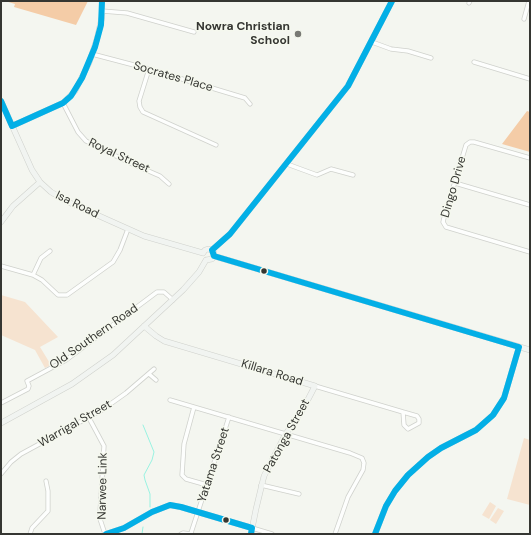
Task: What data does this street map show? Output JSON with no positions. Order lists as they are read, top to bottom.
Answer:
{
  "streets": {
    "main road": [
      "Isa Road",
      "Old Southern Road",
      "Killara Road",
      "Patonga Street"
    ],
    "street": [
      "Socrates Place",
      "Royal Street",
      "Dingo Drive",
      "Warrigal Street",
      "Yatama Street",
      "Narwee Link"
    ]
  },
  "crossings": [
    ["Isa Road", "Old Southern Road"],
    ["Old Southern Road", "Killara Road"],
    ["Killara Road", "Patonga Street"],
    ["Warrigal Street", "Narwee Link"]
  ],
  "places": ["Nowra Christian School"]
}
